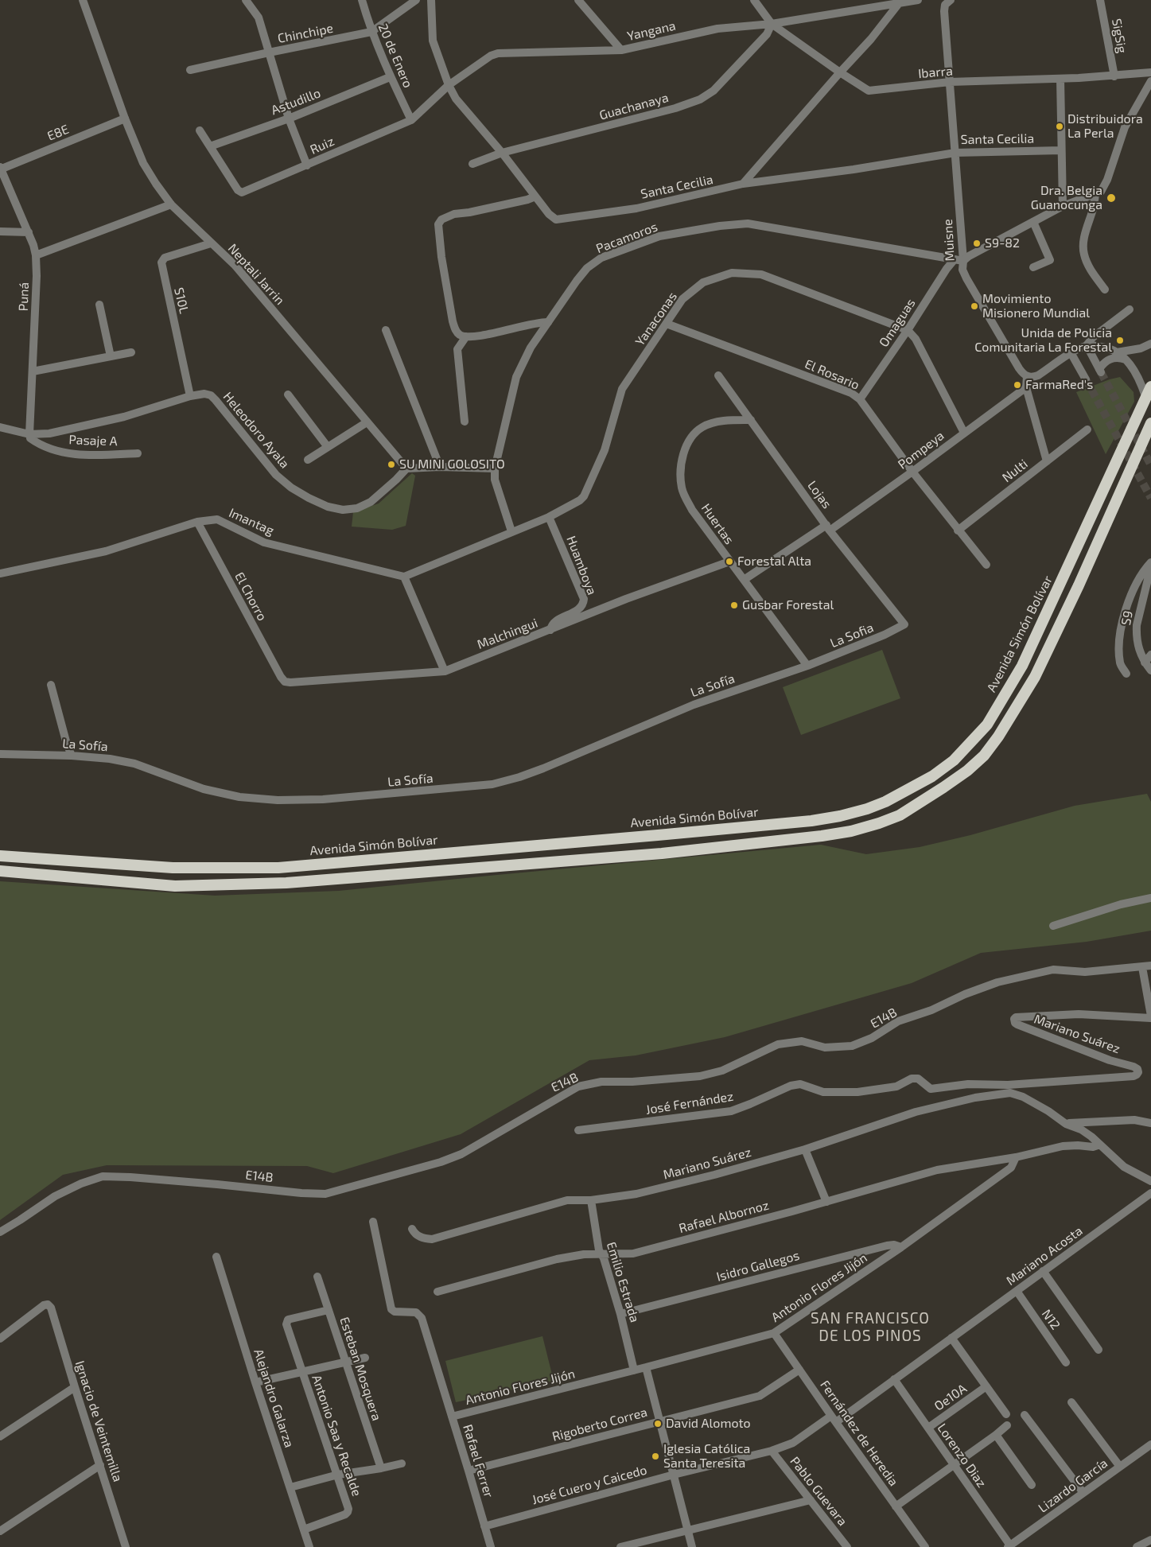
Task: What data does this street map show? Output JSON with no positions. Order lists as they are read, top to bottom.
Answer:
{
  "streets": {
    "highway": ["Avenida Simón Bolívar"],
    "street": [
      "Yangana",
      "Chinchipe",
      "SigSig",
      "20 de Enero",
      "Ibarra",
      "Astudillo",
      "Guachanaya",
      "E8E",
      "Santa Cecilia",
      "Ruiz",
      "Pacamoros",
      "Muisne",
      "Neptali Jarrin",
      "Puná",
      "S10L",
      "Yanaconas",
      "Omaguas",
      "El Rosario",
      "Heleodoro Ayala",
      "Pasaje A",
      "Pompeya",
      "Nulti",
      "Lojas",
      "Imantag",
      "Huertas",
      "Huamboya",
      "El Chorro",
      "S9",
      "Malchingui",
      "La Sofia",
      "La Sofía",
      "E14B",
      "Mariano Suárez",
      "José Fernández",
      "Rafael Albornoz",
      "Mariano Acosta",
      "Isidro Gallegos",
      "Emilio Estrada",
      "Antonio Flores Jijón",
      "N12",
      "Esteban Mosquera",
      "Oe10A",
      "Alejandro Galarza",
      "Ignacio de Veintemilla",
      "Rigoberto Correa",
      "Fernández de Heredia",
      "Antonio Saa y Recalde",
      "Lorenzo Diaz",
      "Rafael Ferrer",
      "José Cuero y Caicedo",
      "Lizardo García",
      "Pablo Guevara"
    ]
  },
  "crossings": [
    ["Yangana", "20 de Enero"],
    ["Yangana", "Ibarra"],
    ["Yangana", "Guachanaya"],
    ["Yangana", "Santa Cecilia"],
    ["Yangana", "Ruiz"],
    ["Chinchipe", "20 de Enero"],
    ["SigSig", "Ibarra"],
    ["20 de Enero", "Astudillo"],
    ["20 de Enero", "Ruiz"],
    ["Ibarra", "Guachanaya"],
    ["Ibarra", "Muisne"],
    ["Astudillo", "Ruiz"],
    ["Guachanaya", "Santa Cecilia"],
    ["E8E", "Neptali Jarrin"],
    ["E8E", "Puná"],
    ["Santa Cecilia", "Muisne"],
    ["Pacamoros", "Muisne"],
    ["Pacamoros", "Yanaconas"],
    ["Pacamoros", "Omaguas"],
    ["Muisne", "Omaguas"],
    ["Neptali Jarrin", "S10L"],
    ["Neptali Jarrin", "Heleodoro Ayala"],
    ["Puná", "Heleodoro Ayala"],
    ["Puná", "Pasaje A"],
    ["S10L", "Heleodoro Ayala"],
    ["Yanaconas", "Omaguas"],
    ["Yanaconas", "El Rosario"],
    ["Yanaconas", "Huamboya"],
    ["Omaguas", "El Rosario"],
    ["El Rosario", "Pompeya"],
    ["El Rosario", "Nulti"],
    ["Heleodoro Ayala", "Pasaje A"],
    ["Pompeya", "Lojas"],
    ["Pompeya", "Huertas"],
    ["Lojas", "Huertas"],
    ["Lojas", "La Sofia"],
    ["Imantag", "El Chorro"],
    ["Huertas", "Malchingui"],
    ["Huertas", "La Sofia"],
    ["Huertas", "La Sofía"],
    ["Huamboya", "Malchingui"],
    ["El Chorro", "Malchingui"],
    ["La Sofia", "La Sofía"],
    ["Mariano Suárez", "José Fernández"],
    ["Mariano Suárez", "Emilio Estrada"],
    ["Rafael Albornoz", "Emilio Estrada"],
    ["Rafael Albornoz", "Antonio Flores Jijón"],
    ["Mariano Acosta", "N12"],
    ["Mariano Acosta", "Fernández de Heredia"],
    ["Mariano Acosta", "Lorenzo Diaz"],
    ["Mariano Acosta", "José Cuero y Caicedo"],
    ["Isidro Gallegos", "Emilio Estrada"],
    ["Isidro Gallegos", "Antonio Flores Jijón"],
    ["Emilio Estrada", "Antonio Flores Jijón"],
    ["Antonio Flores Jijón", "Fernández de Heredia"],
    ["Antonio Flores Jijón", "Rafael Ferrer"],
    ["Esteban Mosquera", "Antonio Saa y Recalde"],
    ["Oe10A", "Lorenzo Diaz"],
    ["Alejandro Galarza", "Antonio Saa y Recalde"],
    ["Rigoberto Correa", "Fernández de Heredia"],
    ["Rigoberto Correa", "Rafael Ferrer"],
    ["Fernández de Heredia", "José Cuero y Caicedo"],
    ["Lorenzo Diaz", "Lizardo García"],
    ["Rafael Ferrer", "José Cuero y Caicedo"],
    ["José Cuero y Caicedo", "Pablo Guevara"]
  ],
  "districts": ["SAN FRANCISCO DE LOS PINOS"],
  "places": [
    "Distribuidora La Perla",
    "Dra. Belgia Guanocunga",
    "S9-82",
    "Movimiento Misionero Mundial",
    "Unida de Policia Comunitaria La Forestal",
    "FarmaRed's",
    "SU MINI GOLOSITO",
    "Forestal Alta",
    "Gusbar Forestal",
    "David Alomoto",
    "Iglesia Católica Santa Teresita"
  ]
}
